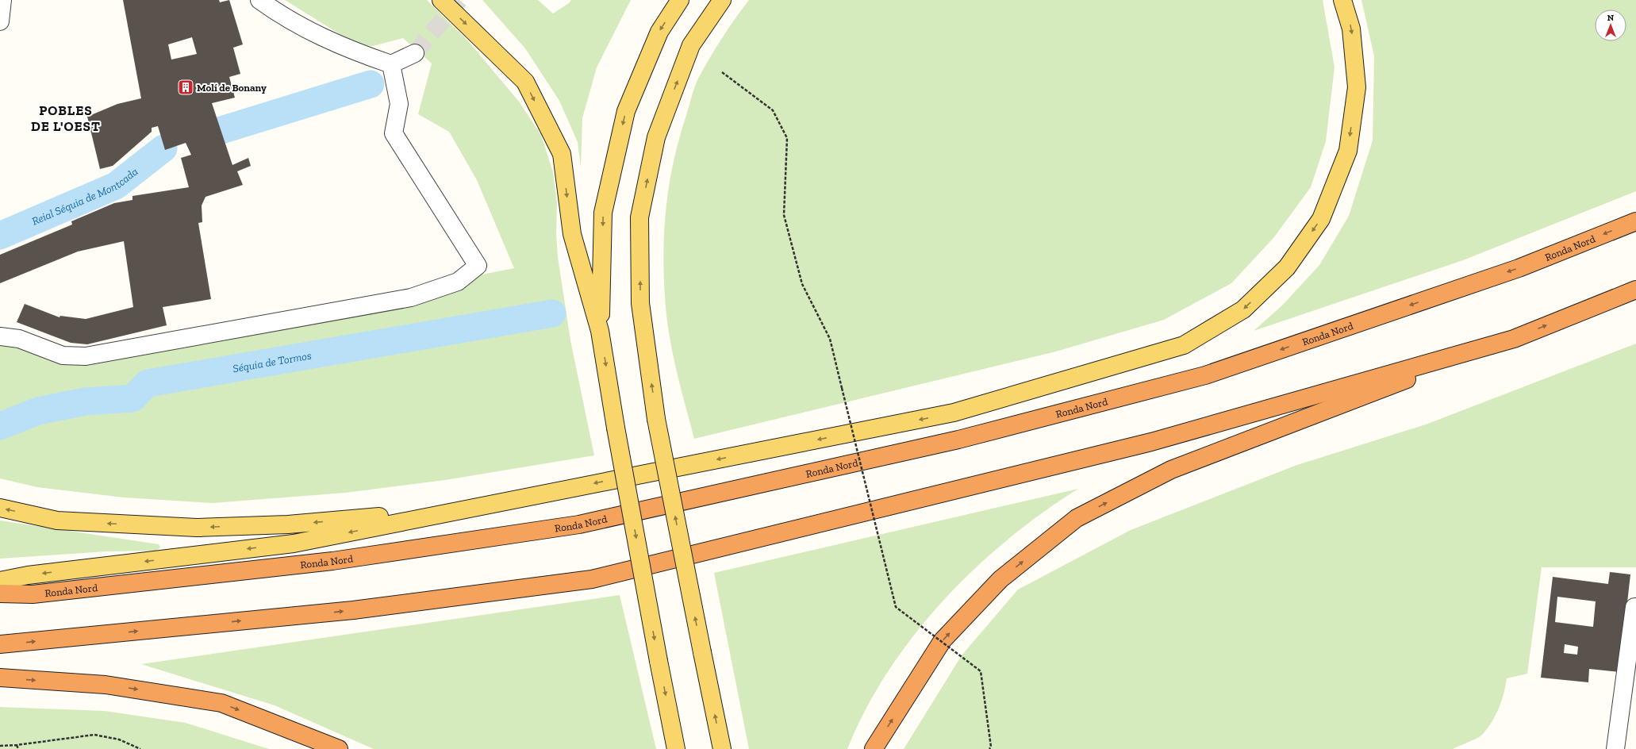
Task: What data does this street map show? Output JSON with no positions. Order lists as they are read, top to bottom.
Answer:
{
  "streets": {
    "highway": ["Ronda Nord"]
  },
  "districts": ["POBLES DE L'OEST"],
  "water": ["Reial Séquia de Montcada", "Séquia de Tormos"],
  "places": {
    "building": ["Molí de Bonany"]
  },
  "north": "top"
}
